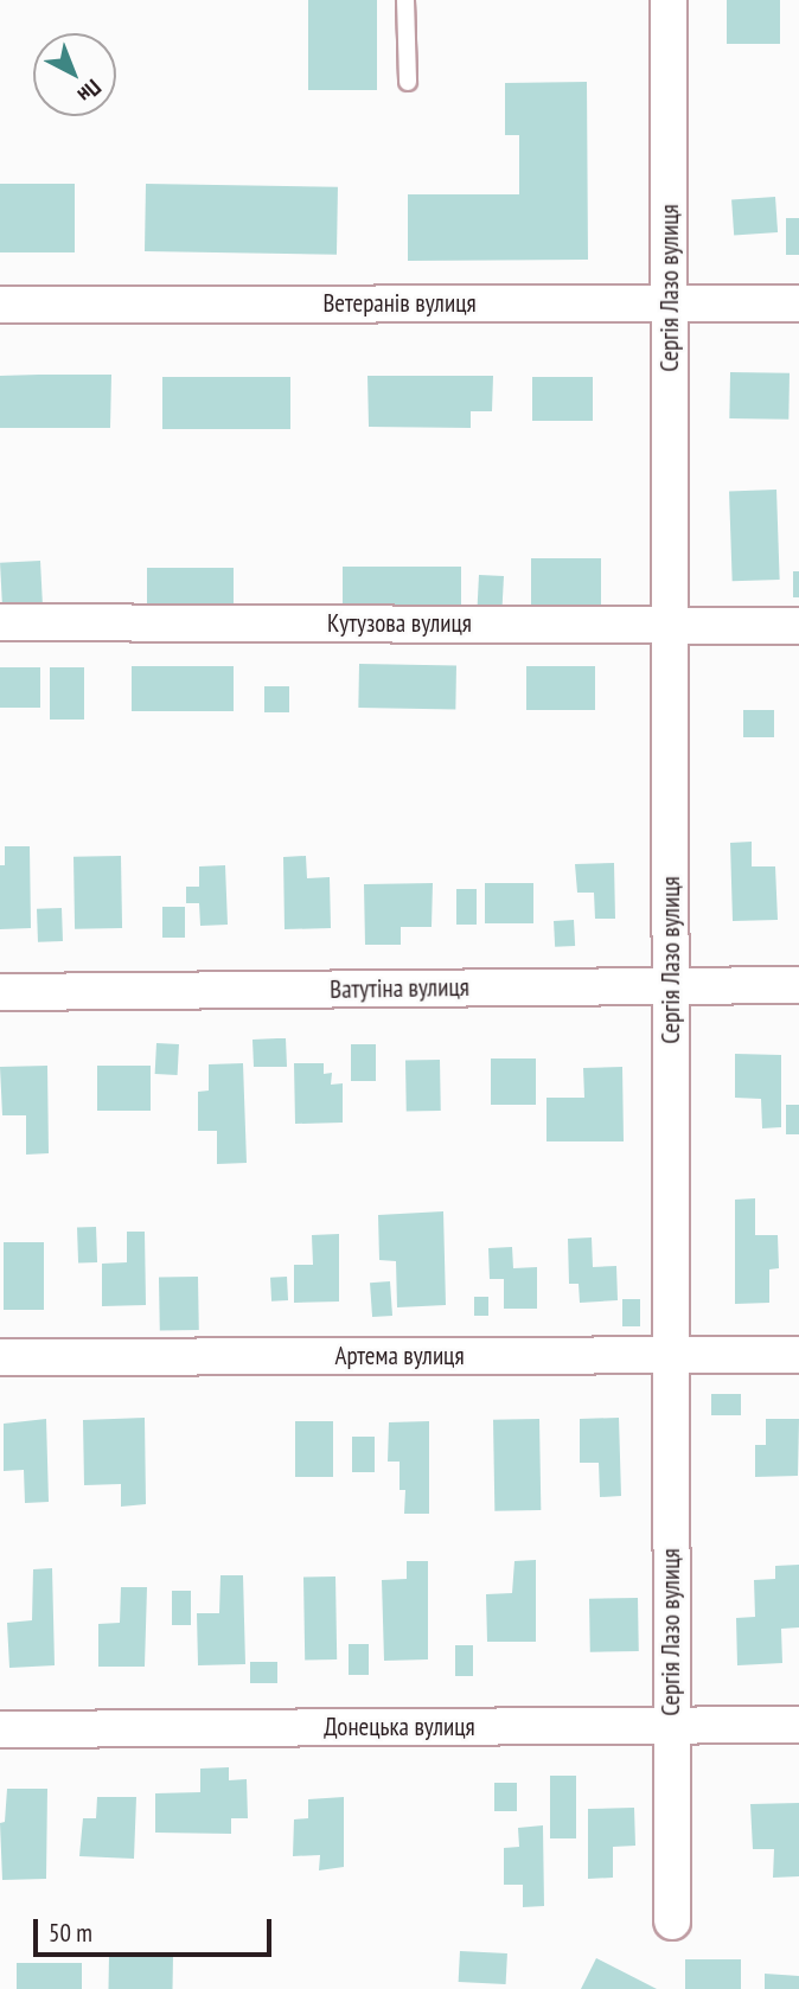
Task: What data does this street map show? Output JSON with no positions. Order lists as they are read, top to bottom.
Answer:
{
  "streets": {
    "street": [
      "Сергія Лазо вулиця",
      "Ветеранів вулиця",
      "Кутузова вулиця",
      "Ватутіна вулиця",
      "Артема вулиця",
      "Донецька вулиця"
    ]
  },
  "crossings": [
    ["Сергія Лазо вулиця", "Ветеранів вулиця"],
    ["Сергія Лазо вулиця", "Кутузова вулиця"],
    ["Сергія Лазо вулиця", "Ватутіна вулиця"],
    ["Сергія Лазо вулиця", "Артема вулиця"],
    ["Сергія Лазо вулиця", "Донецька вулиця"]
  ],
  "scale_bar": "50 m",
  "north": "bottom right"
}
